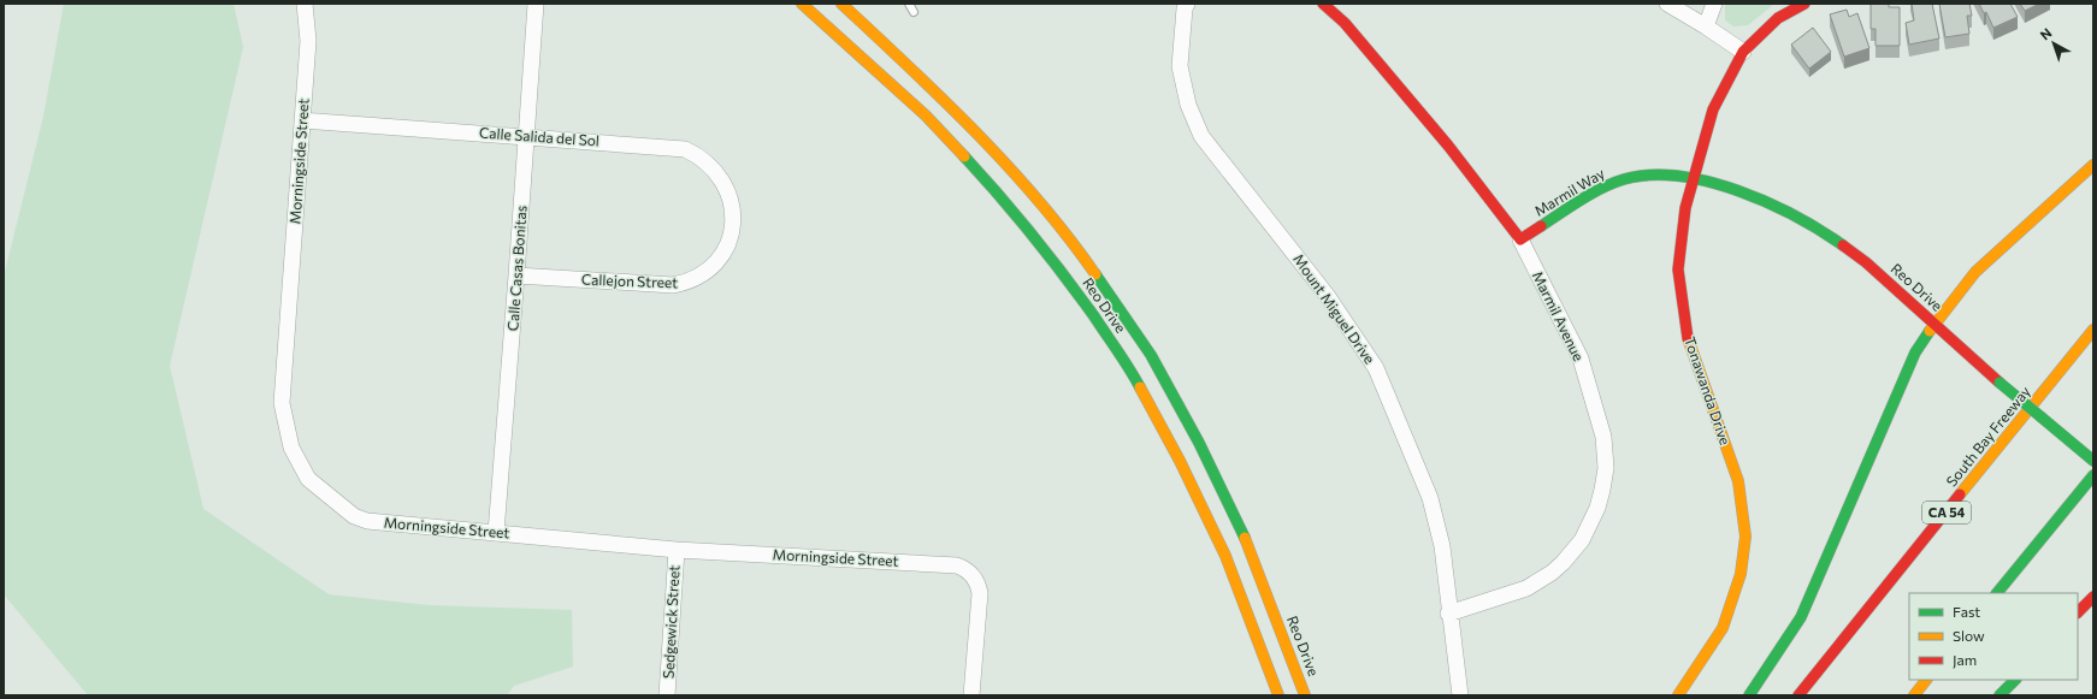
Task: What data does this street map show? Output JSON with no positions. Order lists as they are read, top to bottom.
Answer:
{
  "streets": {
    "main road": [
      "Marmil Way",
      "Reo Drive",
      "Marmil Avenue",
      "Tonawanda Drive",
      "South Bay Freeway",
      "CA 54"
    ],
    "street": [
      "Calle Salida del Sol",
      "Morningside Street",
      "Calle Casas Bonitas",
      "Callejon Street",
      "Mount Miguel Drive",
      "Sedgewick Street"
    ]
  },
  "crossings": [
    ["Calle Salida del Sol", "Morningside Street"],
    ["Calle Salida del Sol", "Calle Casas Bonitas"],
    ["Calle Salida del Sol", "Callejon Street"],
    ["Morningside Street", "Calle Casas Bonitas"],
    ["Morningside Street", "Sedgewick Street"],
    ["Marmil Way", "Reo Drive"],
    ["Marmil Way", "Marmil Avenue"],
    ["Marmil Way", "Tonawanda Drive"],
    ["Calle Casas Bonitas", "Callejon Street"],
    ["Reo Drive", "Tonawanda Drive"],
    ["Mount Miguel Drive", "Marmil Avenue"]
  ],
  "legend": ["Fast", "Slow", "Jam"],
  "north": "top left"
}
